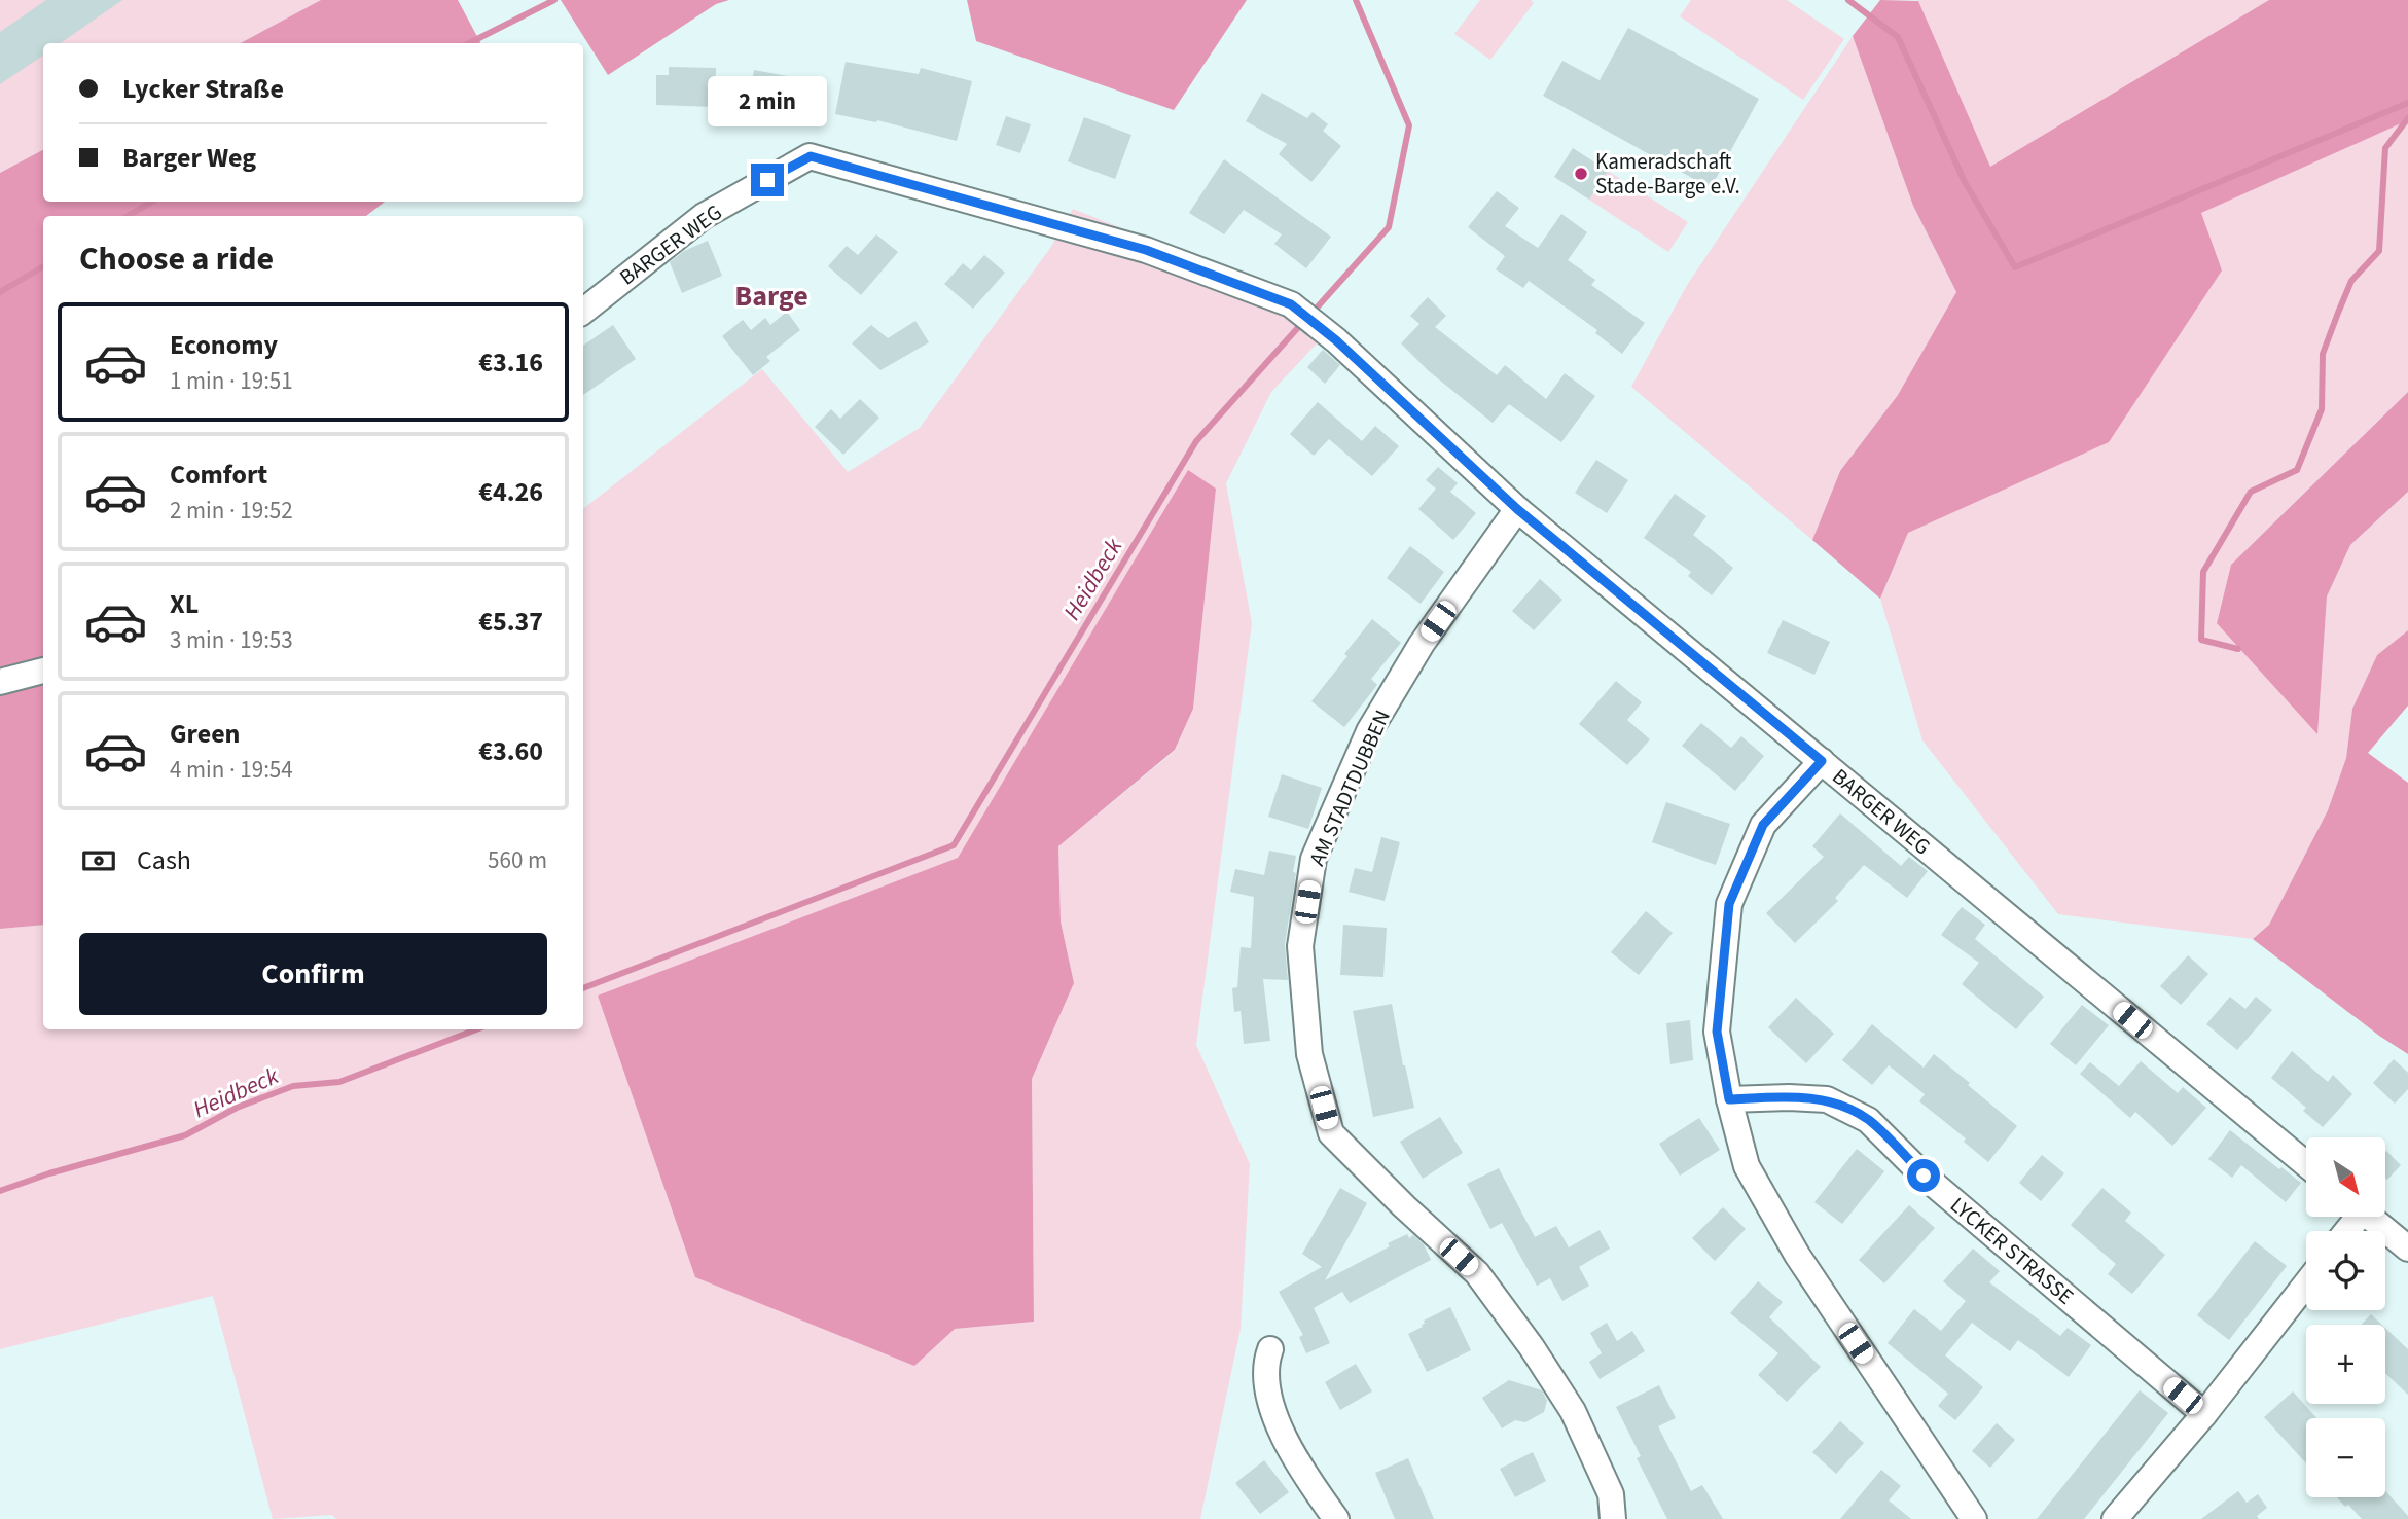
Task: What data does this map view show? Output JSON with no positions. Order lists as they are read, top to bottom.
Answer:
{
  "streets": {
    "street": ["BARGER WEG", "AM STADTDUBBEN", "LYCKER STRASSE"]
  },
  "crossings": [
    ["BARGER WEG", "AM STADTDUBBEN"]
  ],
  "districts": ["Barge"],
  "water": ["Heidbeck"],
  "places": ["Kameradschaft Stade-Barge e.V."],
  "north": "bottom right",
  "page": {
    "banner": ["Lycker Straße", "Barger Weg"],
    "bubble": "2 min",
    "heading": "Choose a ride",
    "list": [
      {
        "name": "Economy",
        "note": "1 min · 19:51",
        "value": "€3.16"
      },
      {
        "name": "Comfort",
        "note": "2 min · 19:52",
        "value": "€4.26"
      },
      {
        "name": "XL",
        "note": "3 min · 19:53",
        "value": "€5.37"
      },
      {
        "name": "Green",
        "note": "4 min · 19:54",
        "value": "€3.60"
      }
    ],
    "pay": ["Cash", "560 m"],
    "buttons": "Confirm",
    "map_buttons": ["+", "−"]
  }
}
